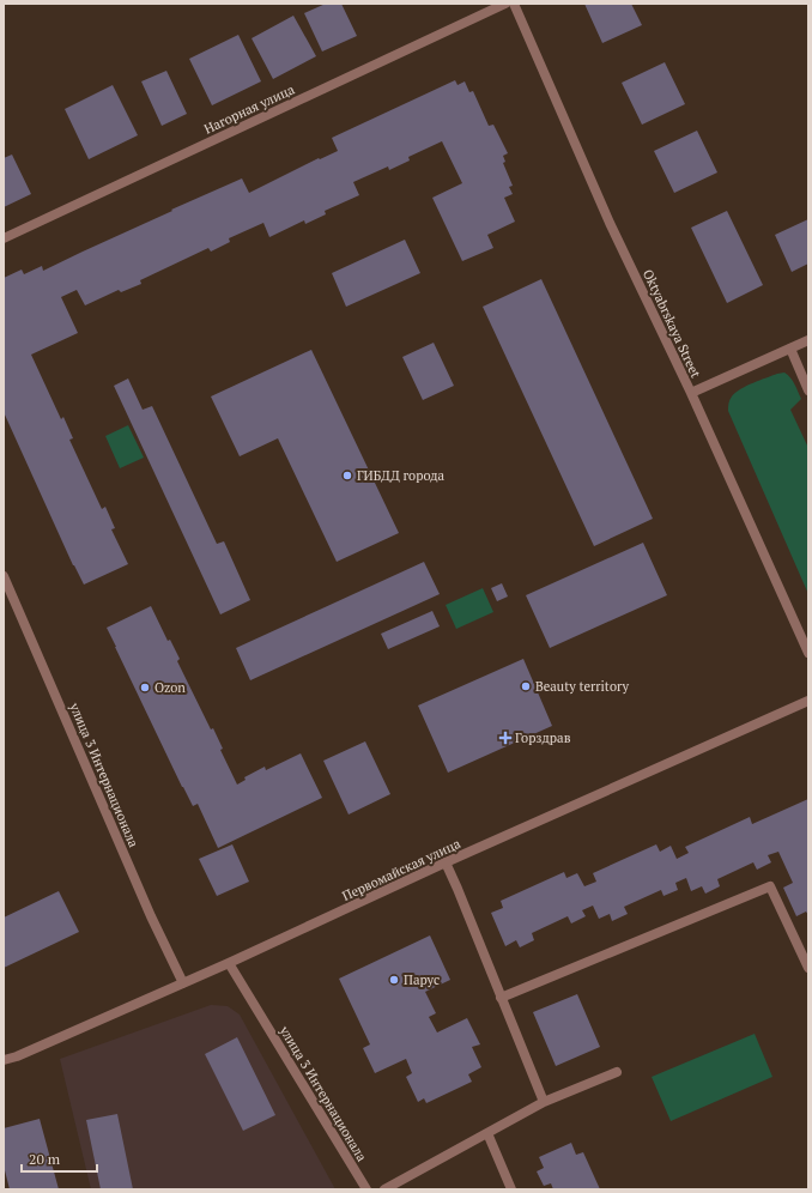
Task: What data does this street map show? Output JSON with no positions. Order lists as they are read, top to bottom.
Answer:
{
  "streets": {
    "street": [
      "Нагорная улица",
      "Oktyabrskaya Street",
      "улица 3 Интернационала",
      "Первомайская улица"
    ]
  },
  "crossings": [
    ["улица 3 Интернационала", "Первомайская улица"]
  ],
  "places": {
    "other": [
      "ГИБДД города",
      "Beauty territory",
      "Ozon",
      "Парус"
    ],
    "health": ["Горздрав"]
  },
  "scale_bar": "20 m"
}
